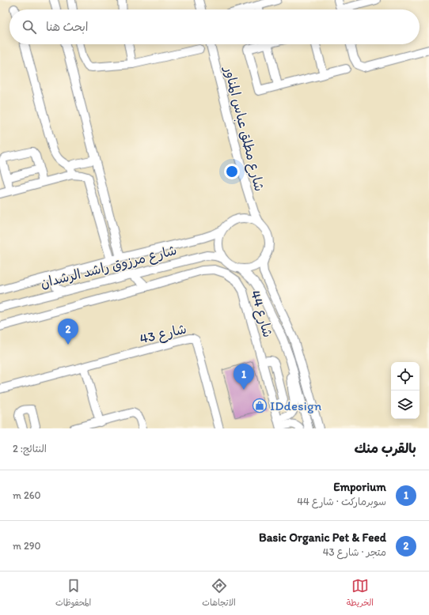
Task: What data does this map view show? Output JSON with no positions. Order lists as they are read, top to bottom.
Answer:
{
  "streets": {
    "street": [
      "شارع مطلق عباس المناور",
      "شارع مرزوق راشد الرشدان",
      "شارع 44",
      "شارع 43"
    ]
  },
  "crossings": [
    ["شارع مطلق عباس المناور", "شارع مرزوق راشد الرشدان"]
  ],
  "places": {
    "shop": ["IDdesign"]
  },
  "page": {
    "search": "ابحث هنا",
    "pins": ["2", "1"],
    "heading": ["بالقرب منك", "النتائج: 2"],
    "list": [
      {
        "mark": "1",
        "name": "Emporium",
        "note": "سوبرماركت · شارع 44",
        "value": "260 m"
      },
      {
        "mark": "2",
        "name": "Basic Organic Pet & Feed",
        "note": "متجر · شارع 43",
        "value": "290 m"
      }
    ],
    "nav": ["الخريطة", "الاتجاهات", "المحفوظات"]
  }
}
